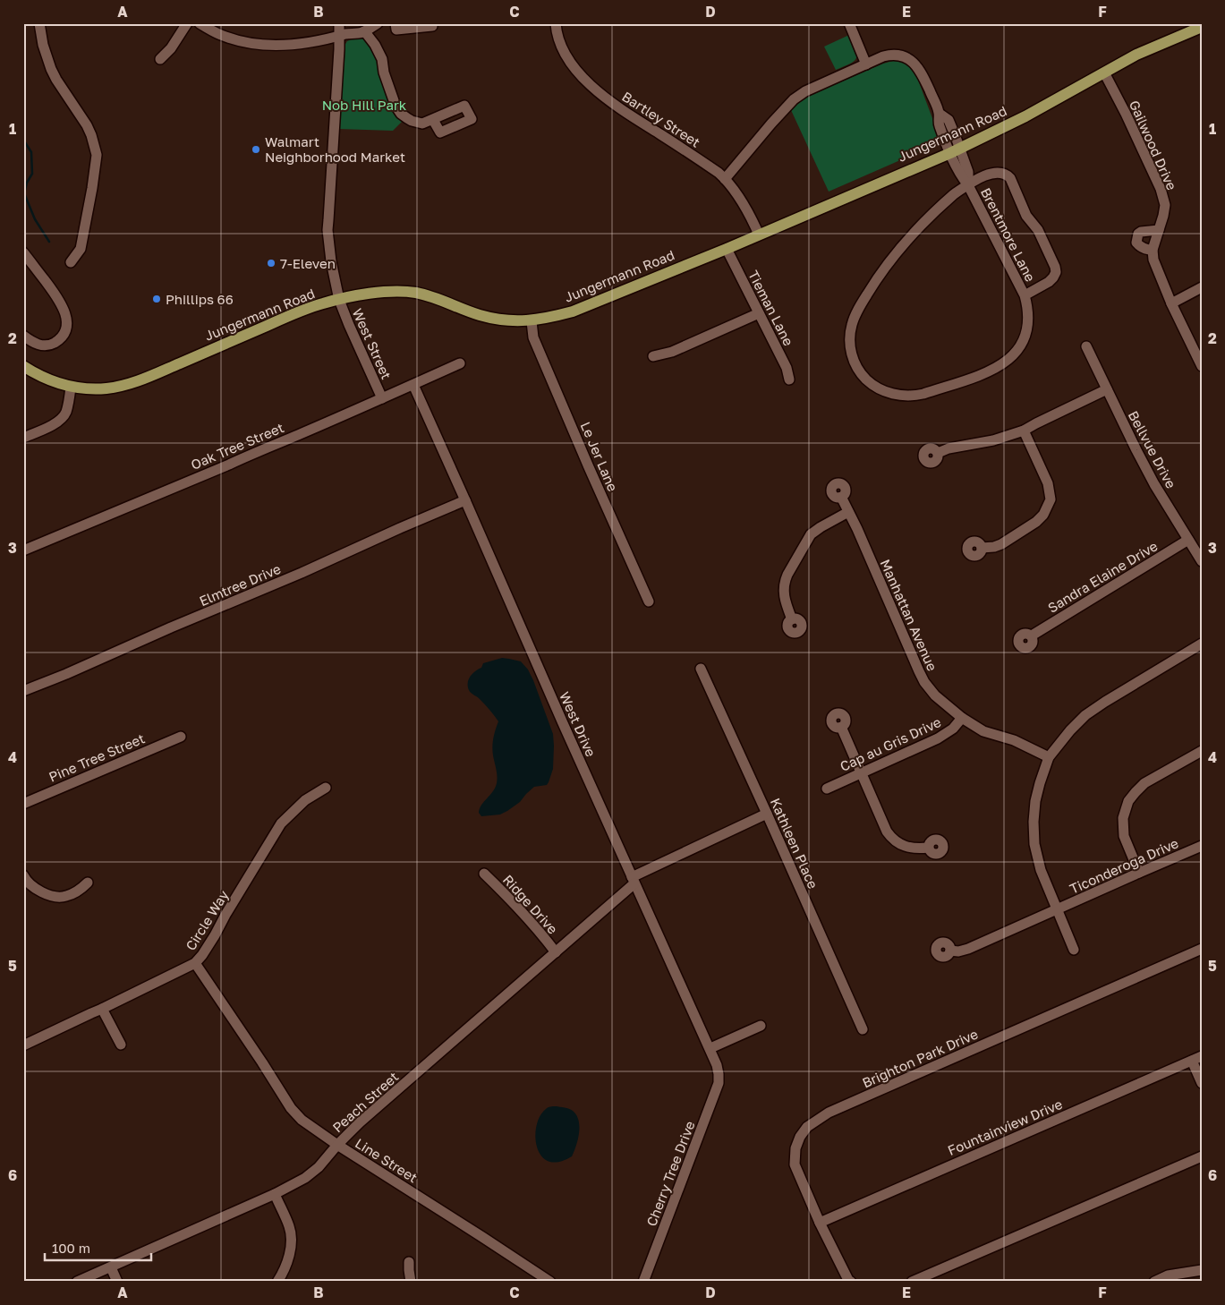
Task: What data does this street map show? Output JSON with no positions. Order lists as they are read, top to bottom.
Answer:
{
  "streets": {
    "main road": ["Jungermann Road"],
    "street": [
      "Bartley Street",
      "Gailwood Drive",
      "Brentmore Lane",
      "Tieman Lane",
      "West Street",
      "Oak Tree Street",
      "Bellvue Drive",
      "Le Jer Lane",
      "Sandra Elaine Drive",
      "Elmtree Drive",
      "Manhattan Avenue",
      "West Drive",
      "Cap au Gris Drive",
      "Pine Tree Street",
      "Kathleen Place",
      "Ticonderoga Drive",
      "Ridge Drive",
      "Circle Way",
      "Brighton Park Drive",
      "Peach Street",
      "Fountainview Drive",
      "Line Street",
      "Cherry Tree Drive"
    ]
  },
  "crossings": [
    ["Bartley Street", "Jungermann Road"],
    ["Bartley Street", "Brentmore Lane"],
    ["Jungermann Road", "Gailwood Drive"],
    ["Jungermann Road", "Brentmore Lane"],
    ["Jungermann Road", "Tieman Lane"],
    ["Jungermann Road", "West Street"],
    ["Jungermann Road", "Le Jer Lane"],
    ["West Street", "Oak Tree Street"],
    ["Oak Tree Street", "West Drive"],
    ["Bellvue Drive", "Sandra Elaine Drive"],
    ["Elmtree Drive", "West Drive"],
    ["Manhattan Avenue", "Cap au Gris Drive"],
    ["West Drive", "Peach Street"],
    ["West Drive", "Cherry Tree Drive"],
    ["Ridge Drive", "Peach Street"],
    ["Circle Way", "Line Street"],
    ["Brighton Park Drive", "Fountainview Drive"],
    ["Peach Street", "Line Street"]
  ],
  "parks": ["Nob Hill Park"],
  "places": ["Walmart Neighborhood Market", "7-Eleven", "Phillips 66"],
  "scale_bar": "100 m",
  "grid": {
    "columns": [
      "A",
      "B",
      "C",
      "D",
      "E",
      "F"
    ],
    "rows": [
      "1",
      "2",
      "3",
      "4",
      "5",
      "6"
    ]
  }
}
